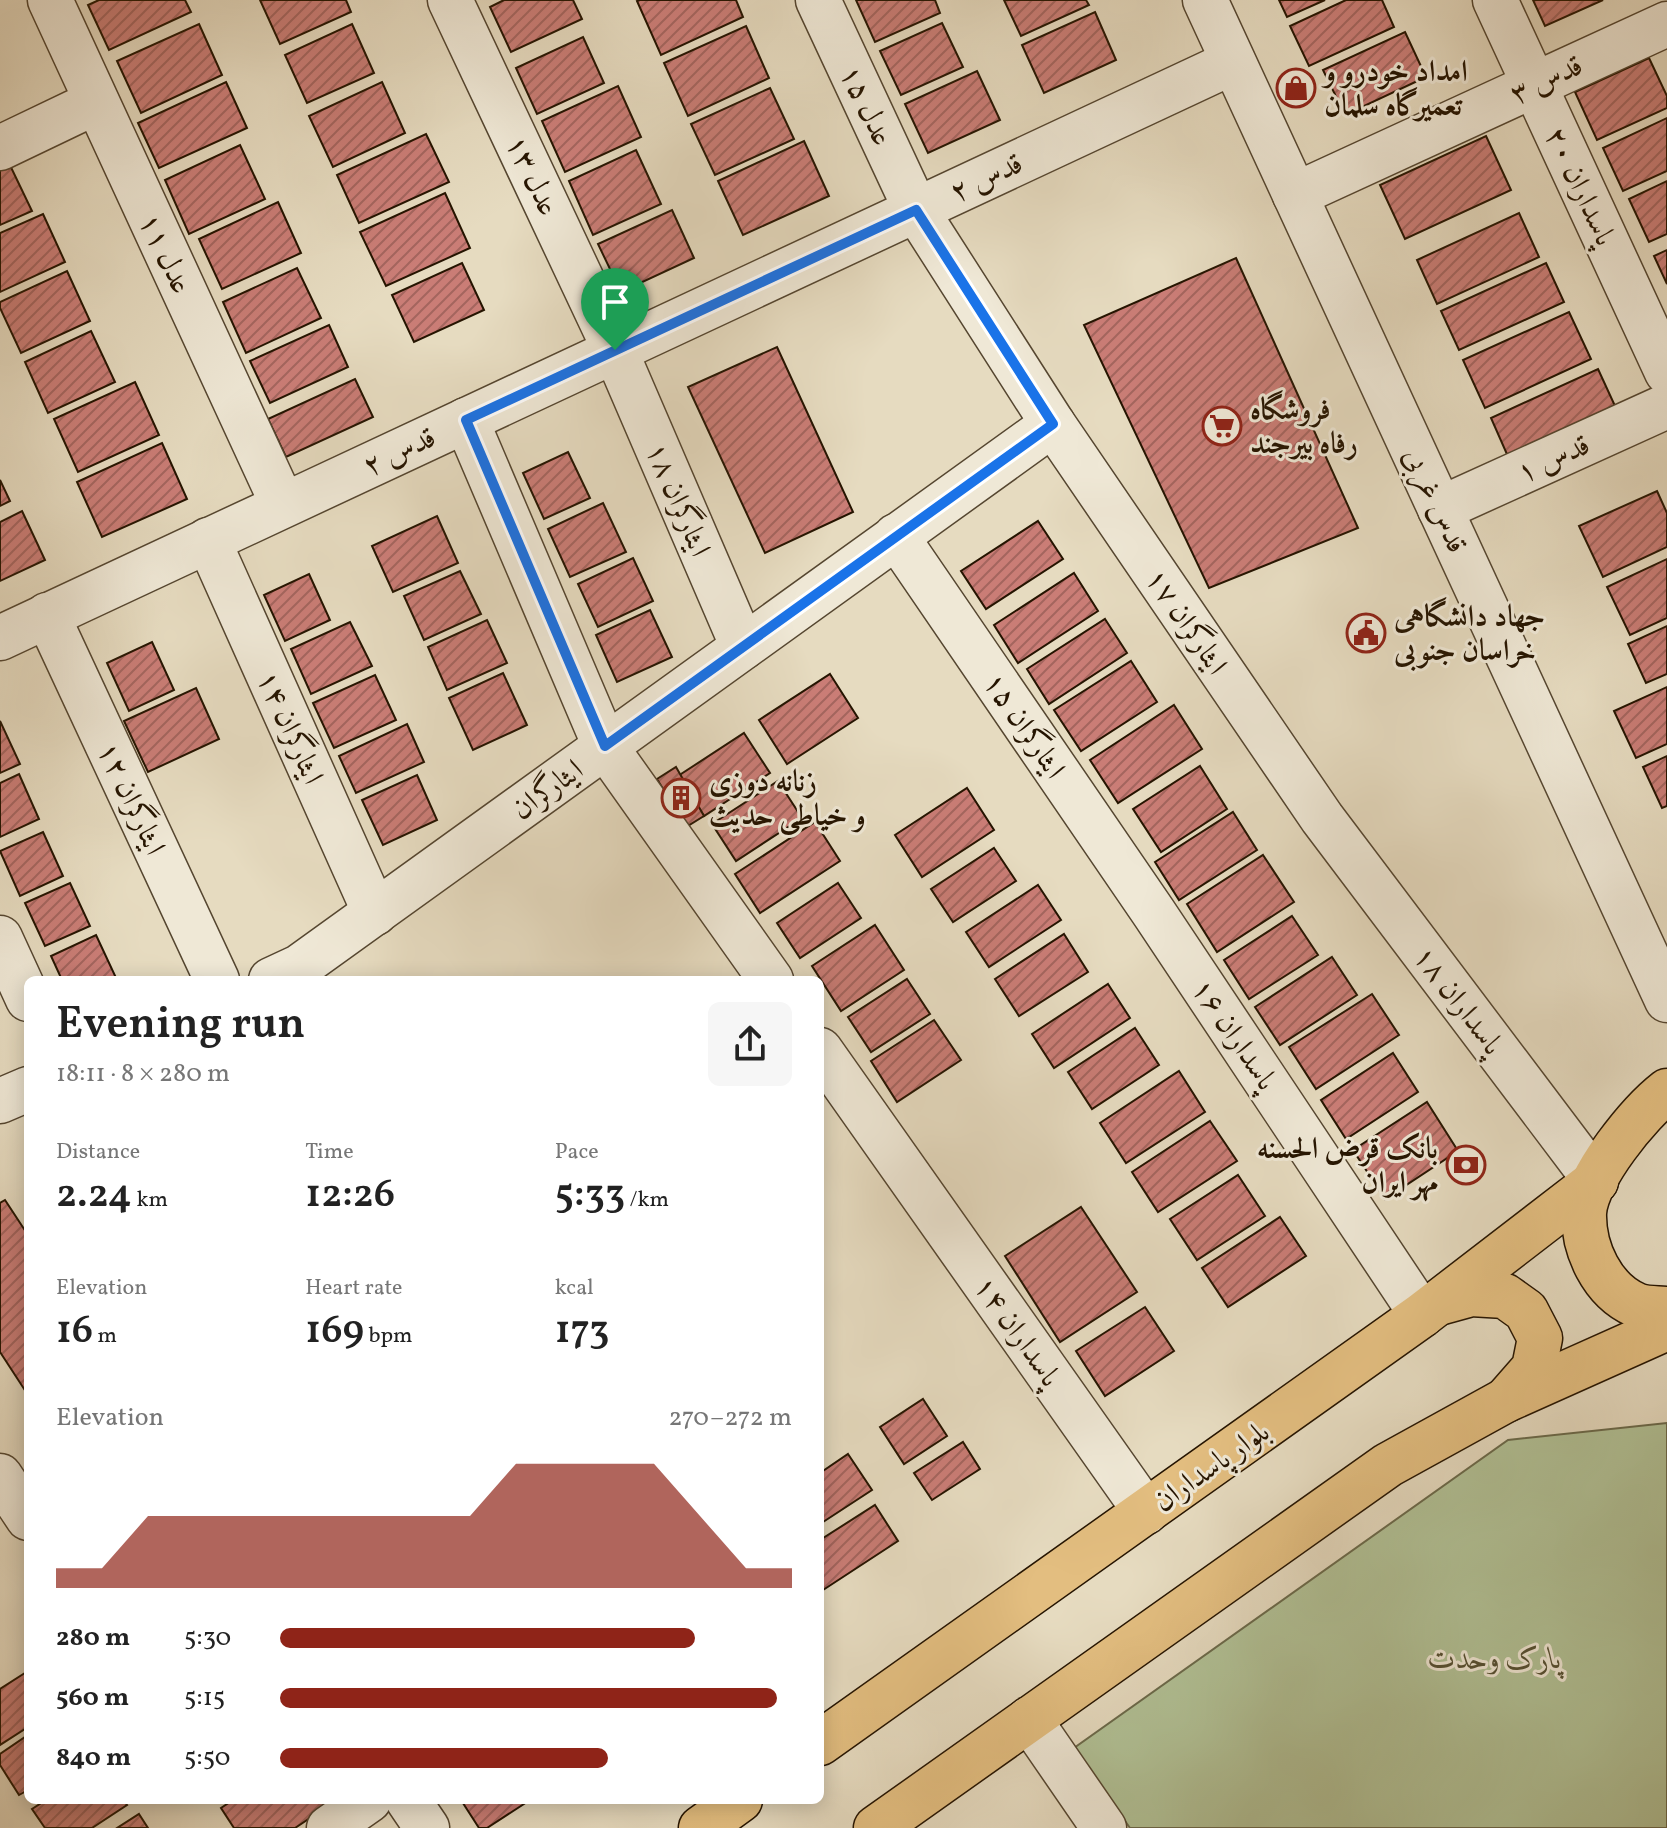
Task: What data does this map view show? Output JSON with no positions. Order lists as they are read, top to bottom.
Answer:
{
  "streets": {
    "main road": ["بلوار پاسداران"],
    "street": [
      "قدس ۳",
      "عدل ۱۵",
      "عدل ۱۳",
      "قدس ۲",
      "پاسداران ۲۰",
      "عدل ۱۱",
      "قدس ۱",
      "ایثارگران ۱۸",
      "قدس غربی",
      "ایثارگران ۱۷",
      "ایثارگران ۱۵",
      "ایثارگران ۱۴",
      "ایثارگران",
      "ایثارگران ۱۲",
      "پاسداران ۱۸",
      "پاسداران ۱۶",
      "پاسداران ۱۴"
    ]
  },
  "crossings": [
    ["قدس ۳", "پاسداران ۲۰"],
    ["قدس ۳", "قدس غربی"],
    ["عدل ۱۵", "قدس ۲"],
    ["عدل ۱۵", "ایثارگران ۱۷"],
    ["عدل ۱۵", "ایثارگران"],
    ["عدل ۱۳", "قدس ۲"],
    ["عدل ۱۳", "ایثارگران ۱۸"],
    ["قدس ۲", "عدل ۱۱"],
    ["قدس ۲", "ایثارگران ۱۸"],
    ["قدس ۲", "قدس غربی"],
    ["قدس ۲", "ایثارگران ۱۴"],
    ["قدس ۲", "ایثارگران ۱۲"],
    ["قدس ۱", "قدس غربی"],
    ["ایثارگران ۱۸", "ایثارگران"],
    ["ایثارگران ۱۷", "ایثارگران"],
    ["ایثارگران ۱۷", "پاسداران ۱۸"],
    ["ایثارگران ۱۵", "ایثارگران"],
    ["ایثارگران ۱۵", "پاسداران ۱۶"],
    ["ایثارگران ۱۴", "ایثارگران"],
    ["پاسداران ۱۸", "بلوار پاسداران"],
    ["پاسداران ۱۶", "بلوار پاسداران"],
    ["پاسداران ۱۴", "بلوار پاسداران"]
  ],
  "parks": ["پارک وحدت"],
  "places": {
    "shop": ["امداد خودرو و تعمیرگاه سلمان"],
    "supermarket": ["فروشگاه رفاه بیرجند"],
    "public building": ["جهاد دانشگاهی خراسان جنوبی"],
    "building": ["زنانه دوزی و خیاطی حدیث"],
    "bank": ["بانک قرض الحسنه مهر ایران"]
  },
  "page": {
    "heading": ["Evening run", "18:11 · 8 × 280 m"],
    "stats": [
      ["Distance", "2.24 km"],
      ["Time", "12:26"],
      ["Pace", "5:33 /km"],
      ["Elevation", "16 m"],
      ["Heart rate", "169 bpm"],
      ["kcal", "173"]
    ],
    "chart": ["Elevation", "270–272 m"],
    "list": [
      {
        "name": "280 m",
        "note": "5:30"
      },
      {
        "name": "560 m",
        "note": "5:15"
      },
      {
        "name": "840 m",
        "note": "5:50"
      }
    ]
  }
}
